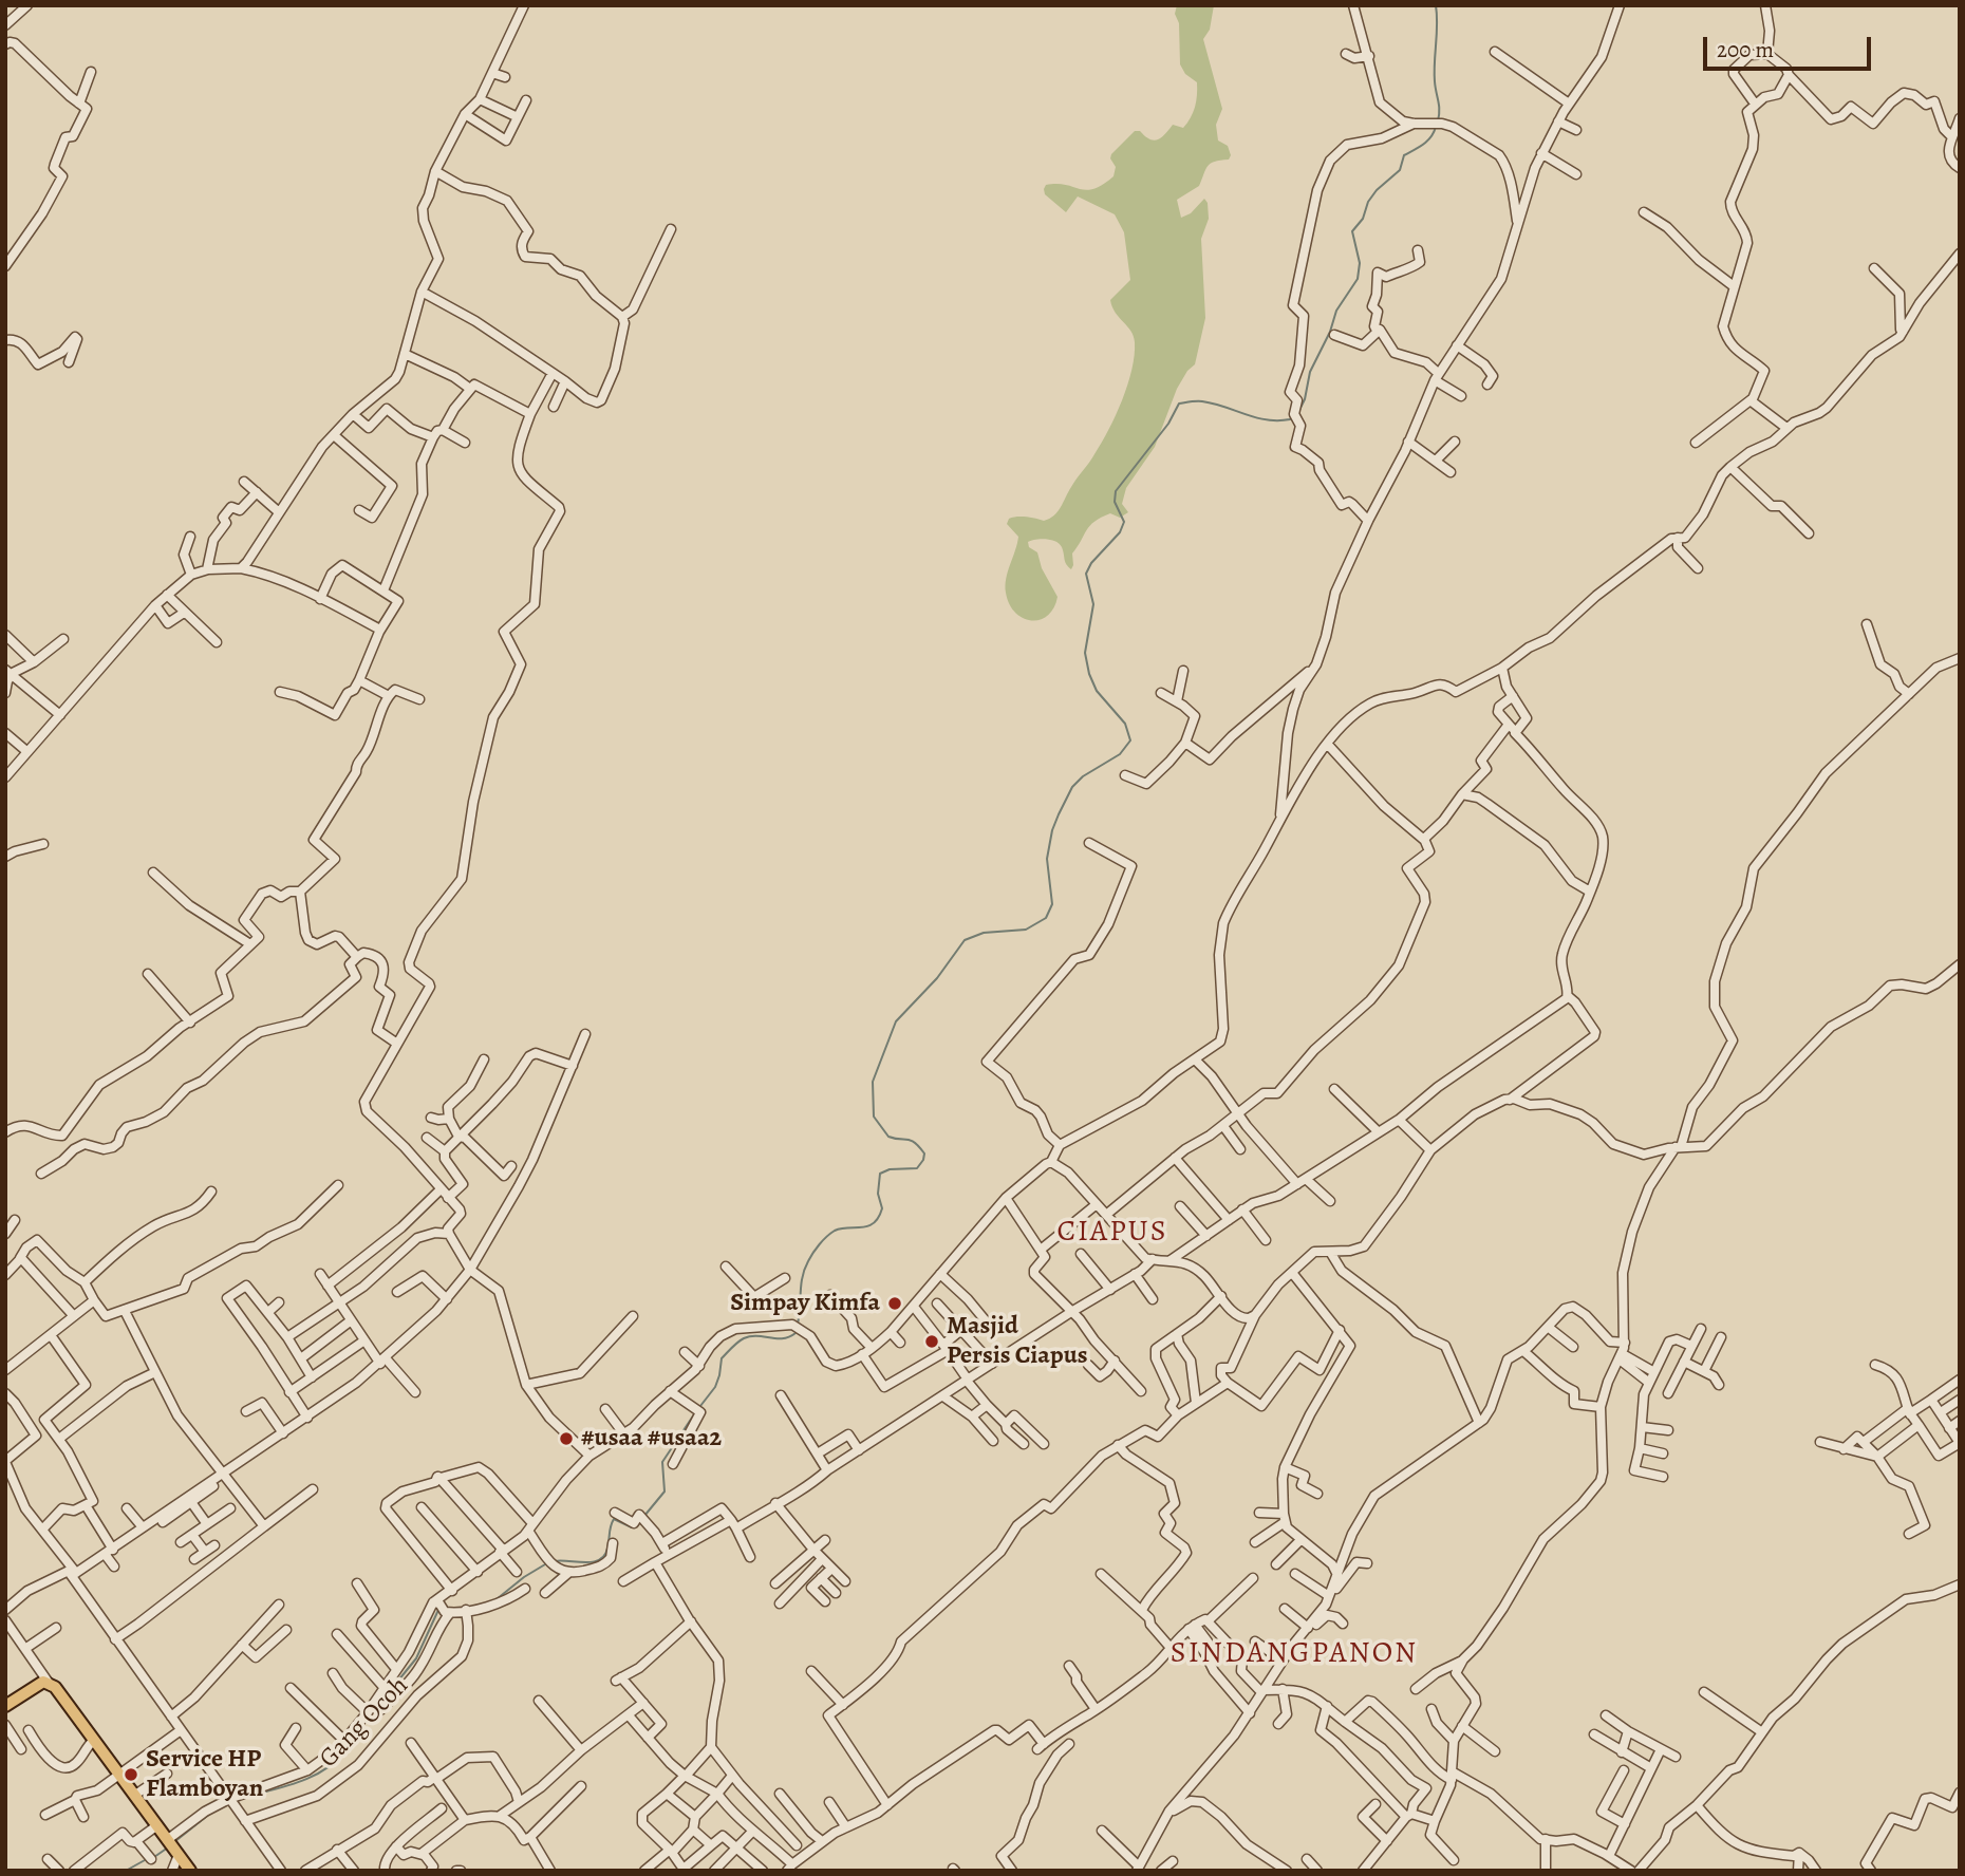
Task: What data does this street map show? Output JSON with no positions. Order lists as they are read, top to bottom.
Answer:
{
  "streets": {
    "street": ["Gang Ocoh"]
  },
  "districts": ["CIAPUS", "SINDANGPANON"],
  "places": [
    "Simpay Kimfa",
    "Masjid Persis Ciapus",
    "#usaa #usaa2",
    "Service HP Flamboyan"
  ],
  "scale_bar": "200 m"
}
